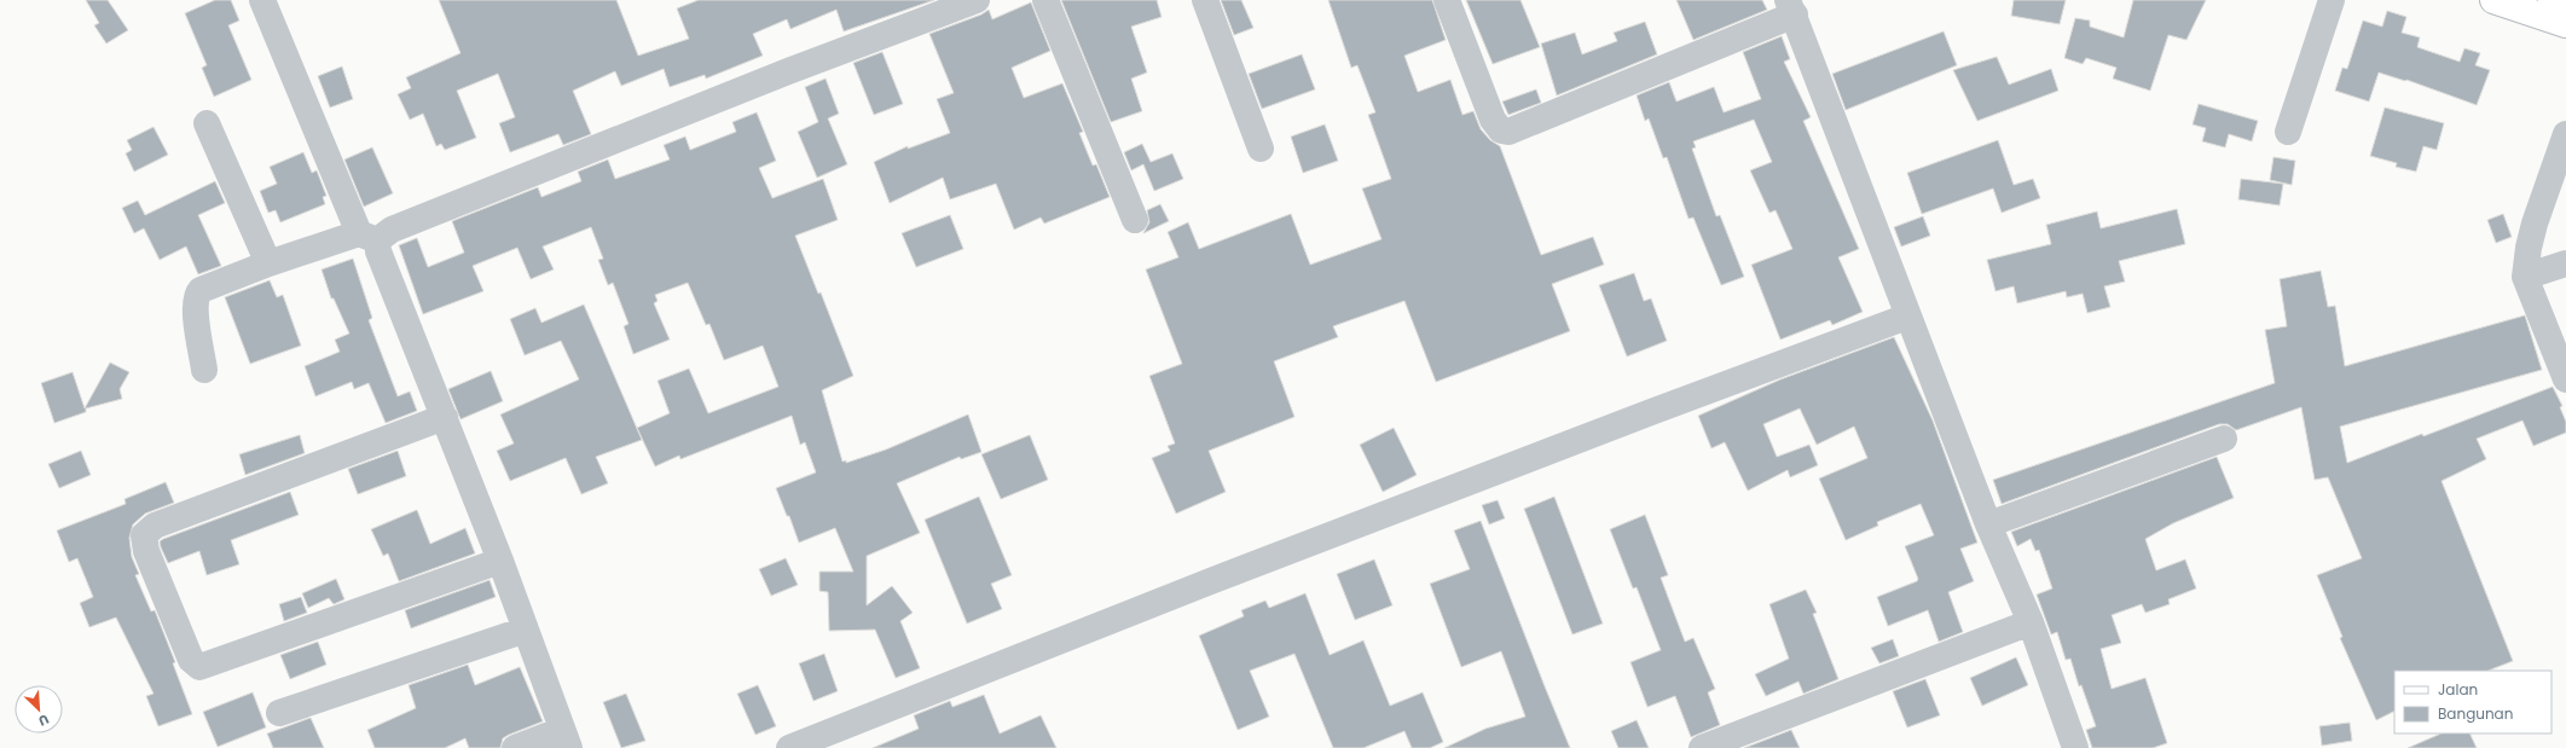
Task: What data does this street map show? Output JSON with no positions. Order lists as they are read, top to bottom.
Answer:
{
  "legend": ["Jalan", "Bangunan"],
  "north": "bottom right"
}
